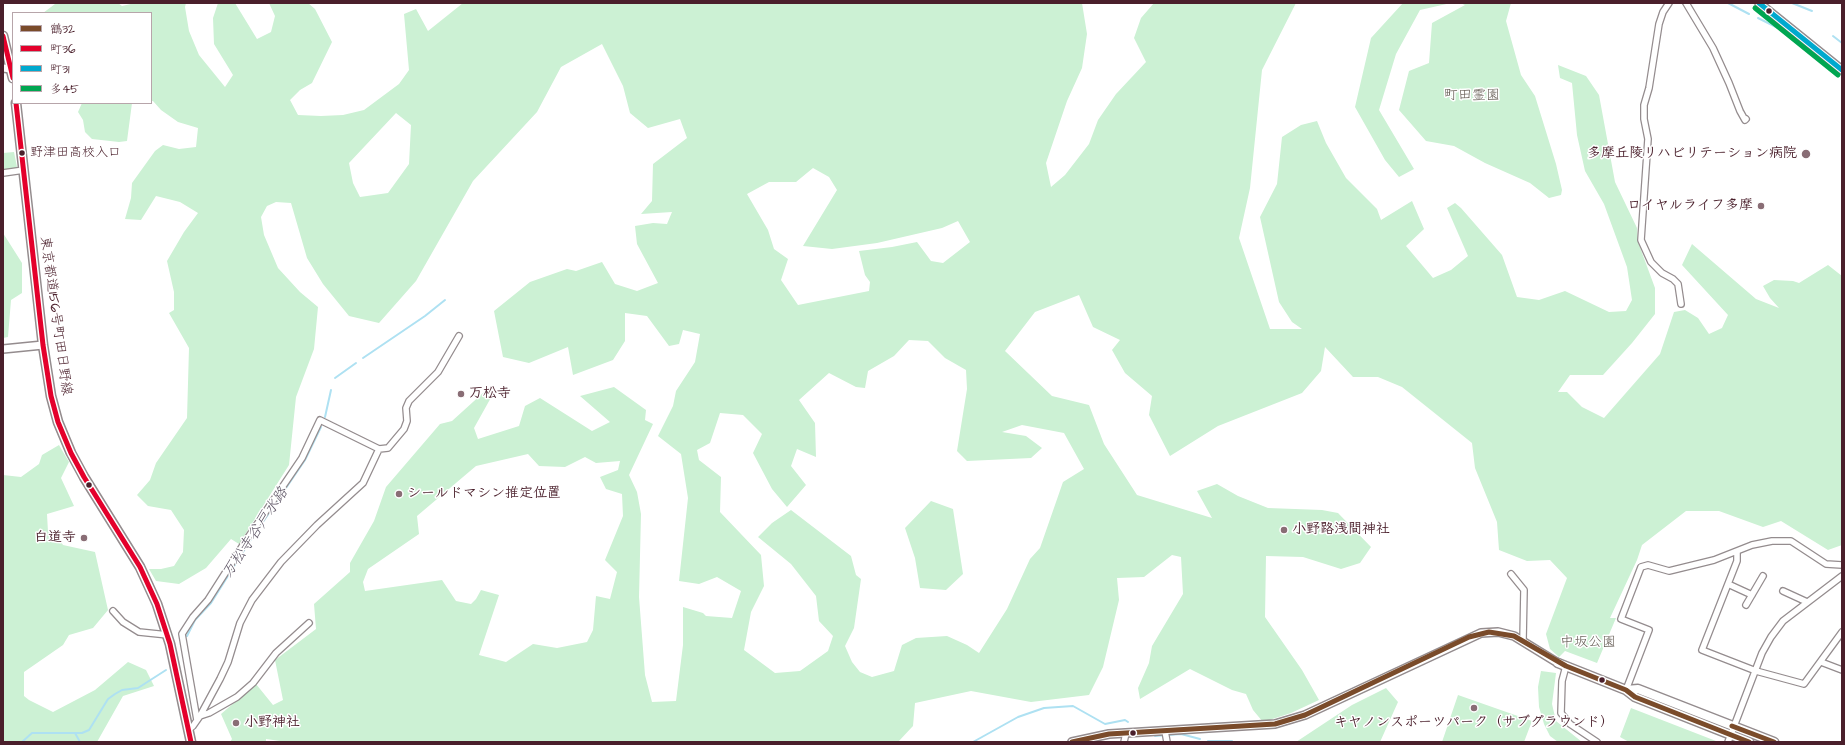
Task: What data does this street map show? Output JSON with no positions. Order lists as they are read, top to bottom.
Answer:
{
  "streets": {
    "main road": ["東京都道156号町田日野線"]
  },
  "water": ["万松寺谷戸水路"],
  "parks": ["町田霊園", "中坂公園"],
  "places": [
    "野津田高校入口",
    "多摩丘陵リハビリテーション病院",
    "ロイヤルライフ多摩",
    "万松寺",
    "シールドマシン推定位置",
    "小野路浅間神社",
    "白道寺",
    "キヤノンスポーツパーク（サブグラウンド）",
    "小野神社"
  ],
  "lines": [
    "transit line 町31",
    "transit line 多45",
    "transit line 町36",
    "transit line 鶴32"
  ],
  "legend": [
    "鶴32",
    "町36",
    "町31",
    "多45"
  ]
}
